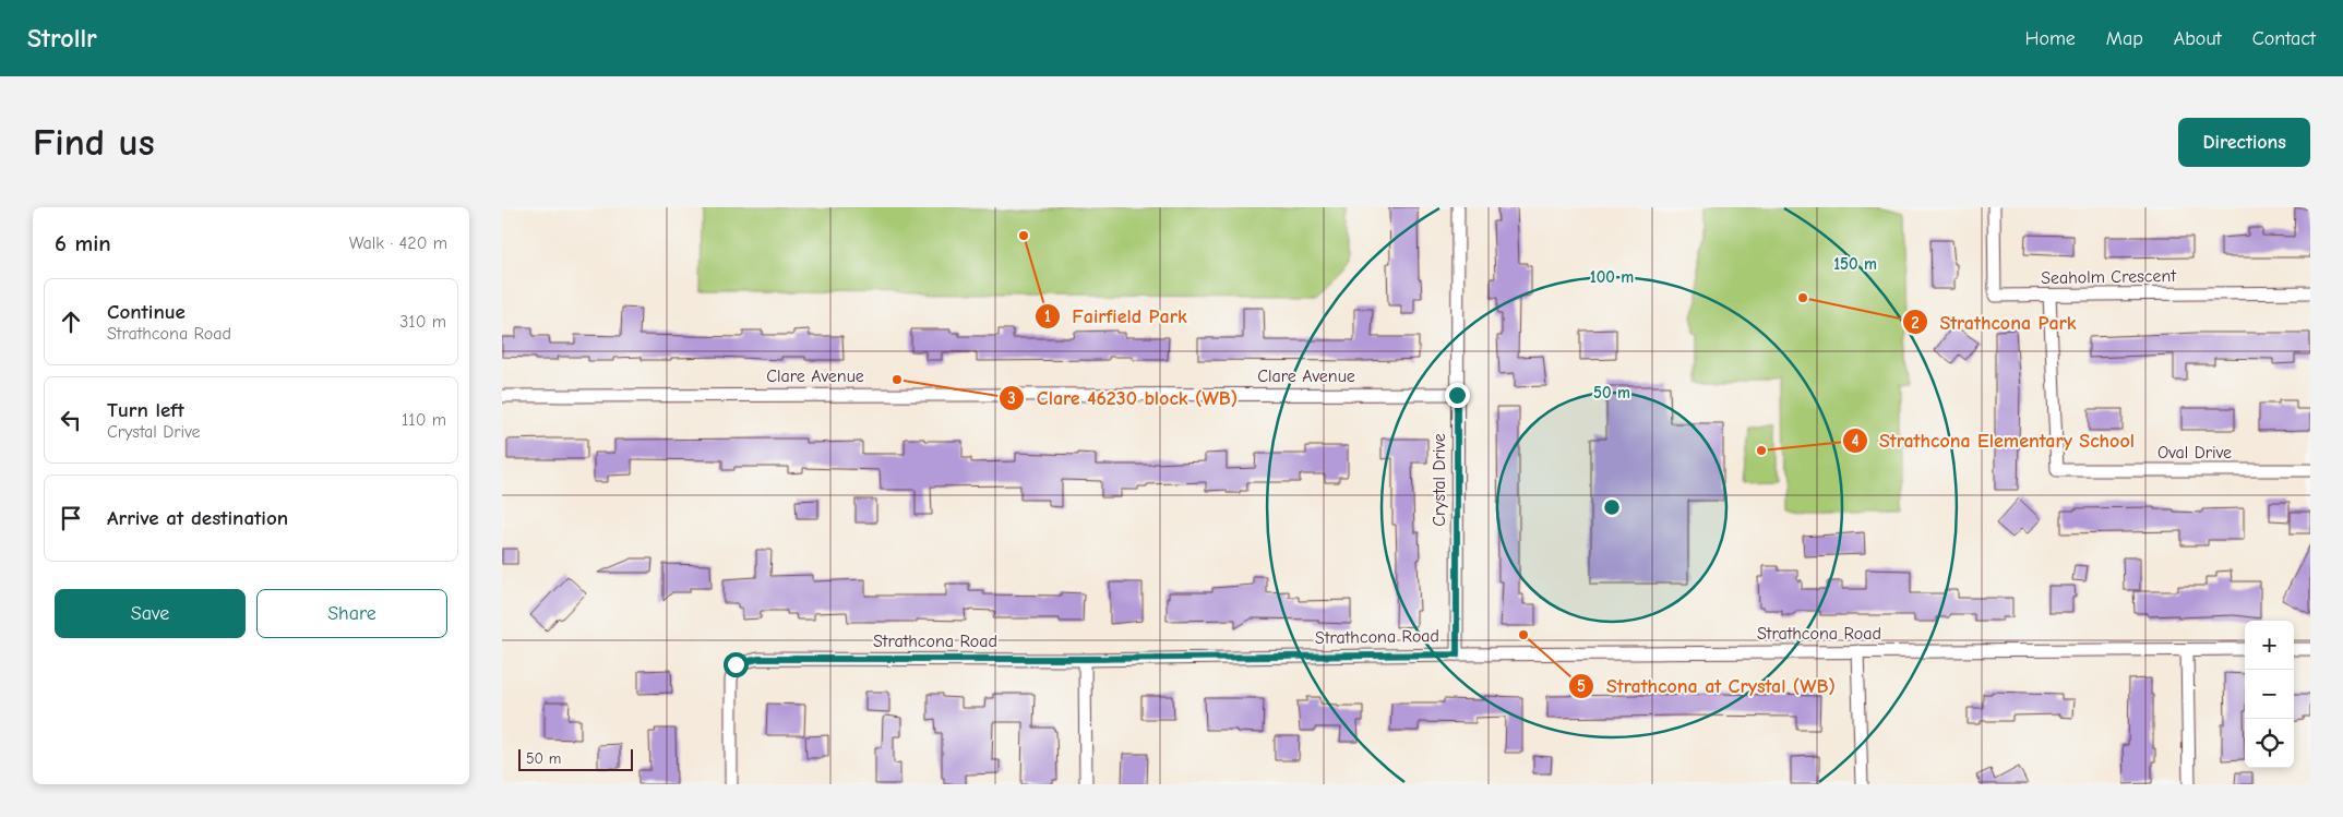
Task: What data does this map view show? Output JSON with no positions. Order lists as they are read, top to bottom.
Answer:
{
  "streets": {
    "street": [
      "Seaholm Crescent",
      "Clare Avenue",
      "Oval Drive",
      "Crystal Drive",
      "Strathcona Road"
    ]
  },
  "crossings": [
    ["Seaholm Crescent", "Oval Drive"],
    ["Clare Avenue", "Crystal Drive"],
    ["Crystal Drive", "Strathcona Road"]
  ],
  "places": [
    "Fairfield Park",
    "Strathcona Park",
    "Clare 46230 block (WB)",
    "Strathcona Elementary School",
    "Strathcona at Crystal (WB)"
  ],
  "scale_bar": "50 m",
  "page": {
    "header": "Strollr",
    "nav": [
      "Home",
      "Map",
      "About",
      "Contact"
    ],
    "buttons": [
      "Directions",
      ["Save", "Share"]
    ],
    "title": "Find us",
    "heading": ["6 min", "Walk · 420 m"],
    "list": [
      ["Continue", "Strathcona Road", "310 m"],
      ["Turn left", "Crystal Drive", "110 m"],
      "Arrive at destination"
    ],
    "map_buttons": ["+", "−"],
    "scale": "50 m"
  },
  "rings": ["150 m", "100 m", "50 m"]
}
